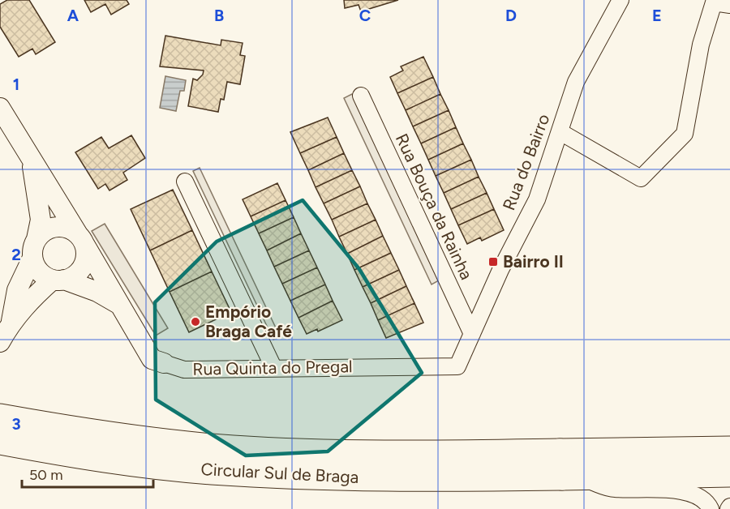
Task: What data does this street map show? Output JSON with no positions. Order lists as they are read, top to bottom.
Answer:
{
  "streets": {
    "highway": ["Circular Sul de Braga"],
    "street": ["Rua do Bairro", "Rua Bouça da Rainha", "Rua Quinta do Pregal"]
  },
  "crossings": [
    ["Rua do Bairro", "Rua Bouça da Rainha"],
    ["Rua do Bairro", "Rua Quinta do Pregal"]
  ],
  "places": {
    "transit": ["Bairro II"],
    "other": ["Empório Braga Café"]
  },
  "scale_bar": "50 m",
  "grid": {
    "columns": [
      "A",
      "B",
      "C",
      "D",
      "E"
    ],
    "rows": ["1", "2", "3"]
  }
}
